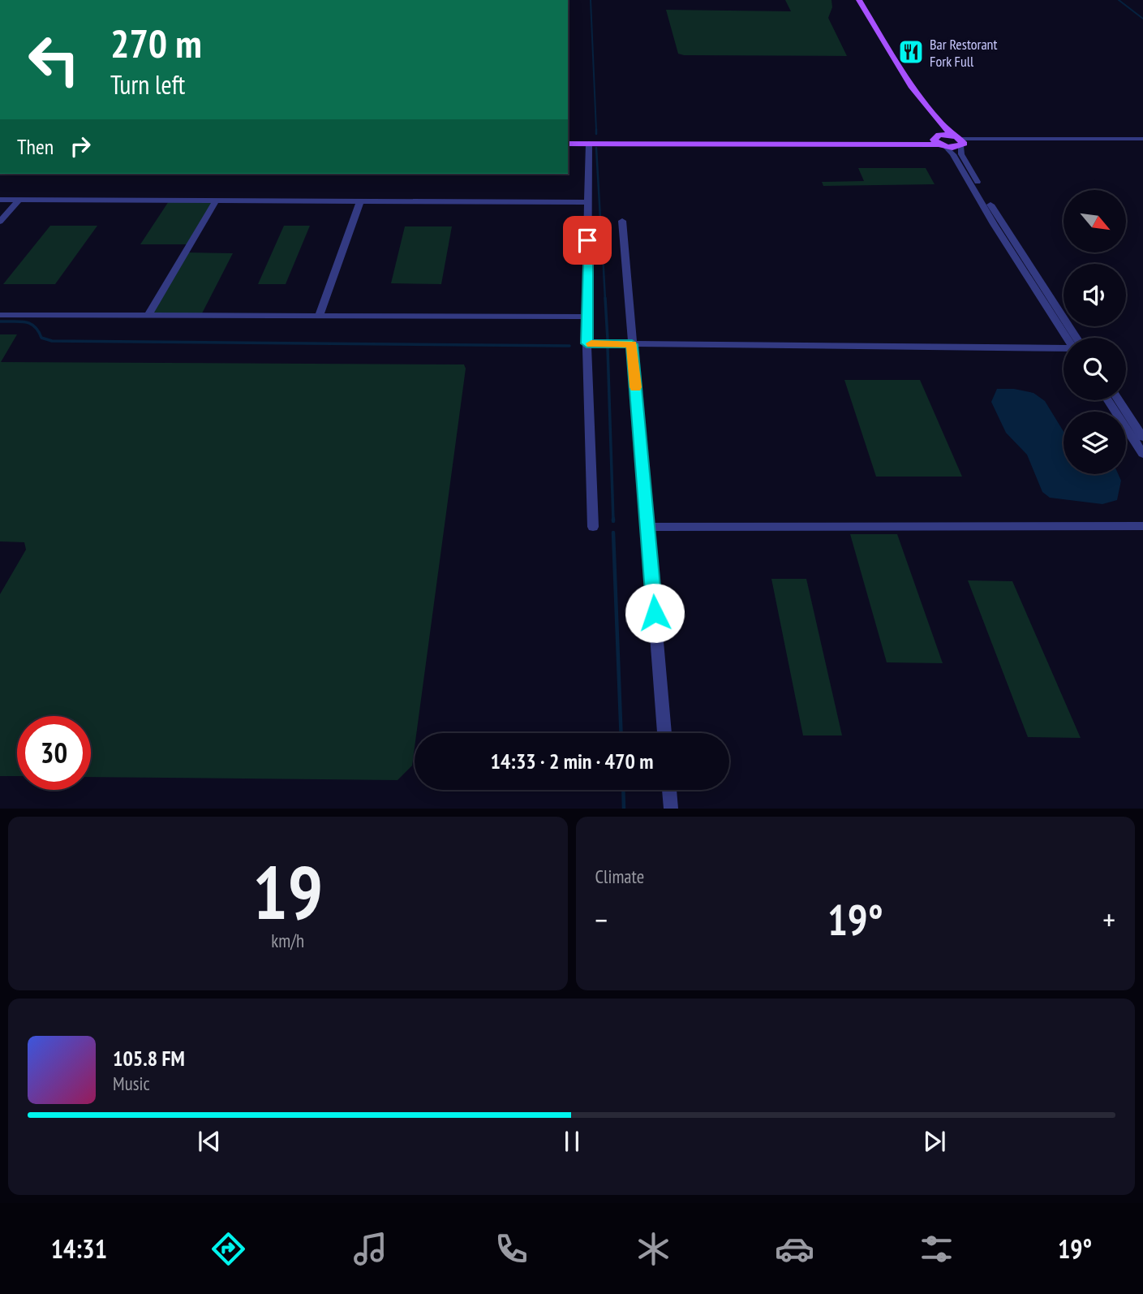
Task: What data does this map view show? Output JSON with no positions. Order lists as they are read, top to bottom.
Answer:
{
  "places": {
    "restaurant": ["Bar Restorant Fork Full"]
  },
  "north": "bottom right",
  "page": {
    "turn": ["270 m", "Turn left"],
    "then": "Then",
    "limit": "30",
    "trip": "14:33 · 2 min · 470 m",
    "tile": [
      ["19", "km/h"],
      "Climate"
    ],
    "heat": ["−", "19°", "+"],
    "song": ["105.8 FM", "Music"],
    "tabs": ["14:31", "19°"]
  }
}
